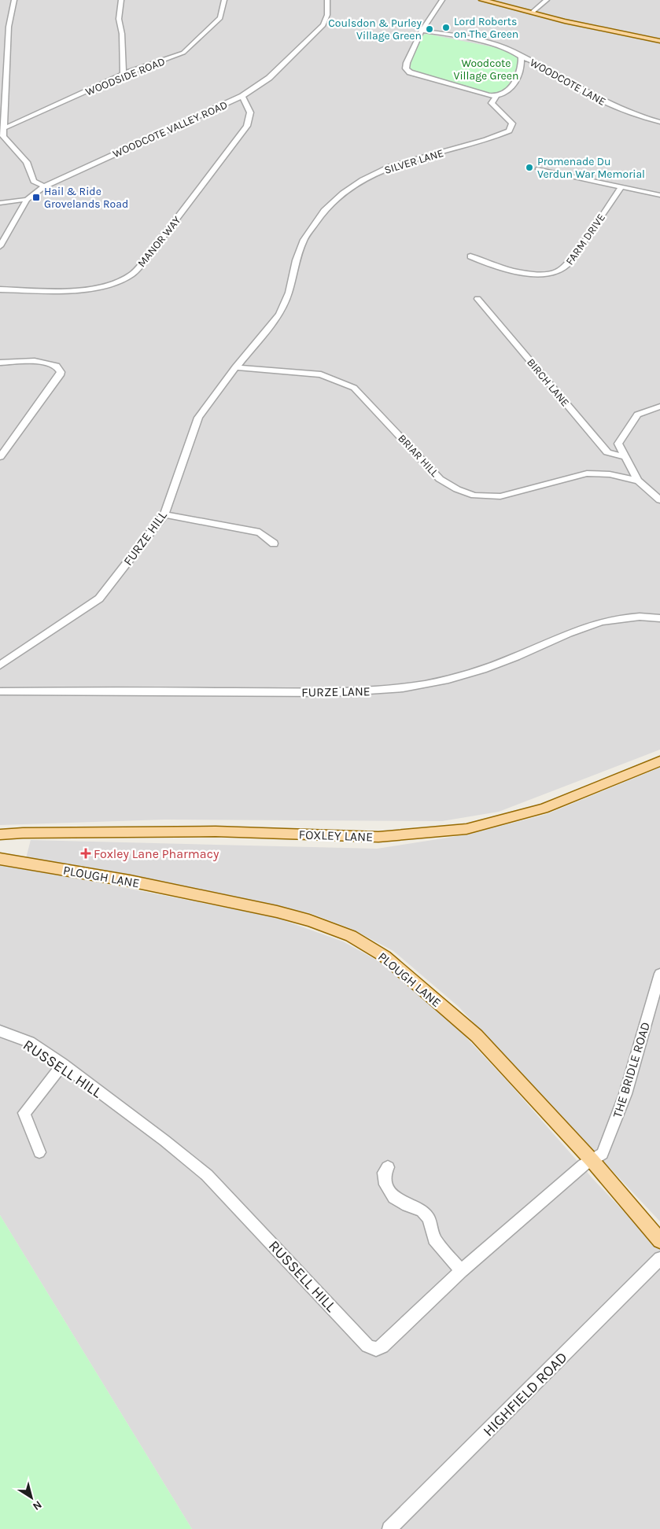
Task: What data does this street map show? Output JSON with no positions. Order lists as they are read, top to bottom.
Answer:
{
  "streets": {
    "main road": ["FOXLEY LANE", "PLOUGH LANE"],
    "street": [
      "WOODSIDE ROAD",
      "WOODCOTE LANE",
      "WOODCOTE VALLEY ROAD",
      "SILVER LANE",
      "FARM DRIVE",
      "MANOR WAY",
      "BIRCH LANE",
      "BRIAR HILL",
      "FURZE HILL",
      "FURZE LANE",
      "RUSSELL HILL",
      "THE BRIDLE ROAD",
      "HIGHFIELD ROAD"
    ]
  },
  "crossings": [
    ["WOODCOTE VALLEY ROAD", "MANOR WAY"],
    ["SILVER LANE", "BRIAR HILL"],
    ["SILVER LANE", "FURZE HILL"],
    ["BRIAR HILL", "FURZE HILL"],
    ["PLOUGH LANE", "RUSSELL HILL"],
    ["PLOUGH LANE", "THE BRIDLE ROAD"],
    ["RUSSELL HILL", "THE BRIDLE ROAD"]
  ],
  "parks": ["Woodcote Village Green"],
  "places": {
    "other": ["Lord Roberts on The Green", "Coulsdon & Purley Village Green", "Promenade Du Verdun War Memorial"],
    "transit": ["Hail & Ride Grovelands Road"],
    "health": ["Foxley Lane Pharmacy"]
  },
  "north": "bottom right"
}
